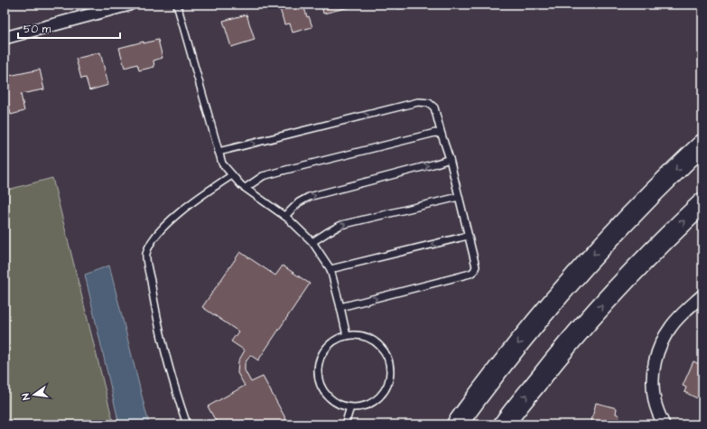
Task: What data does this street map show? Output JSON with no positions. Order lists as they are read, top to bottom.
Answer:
{
  "scale_bar": "50 m",
  "north": "left"
}
